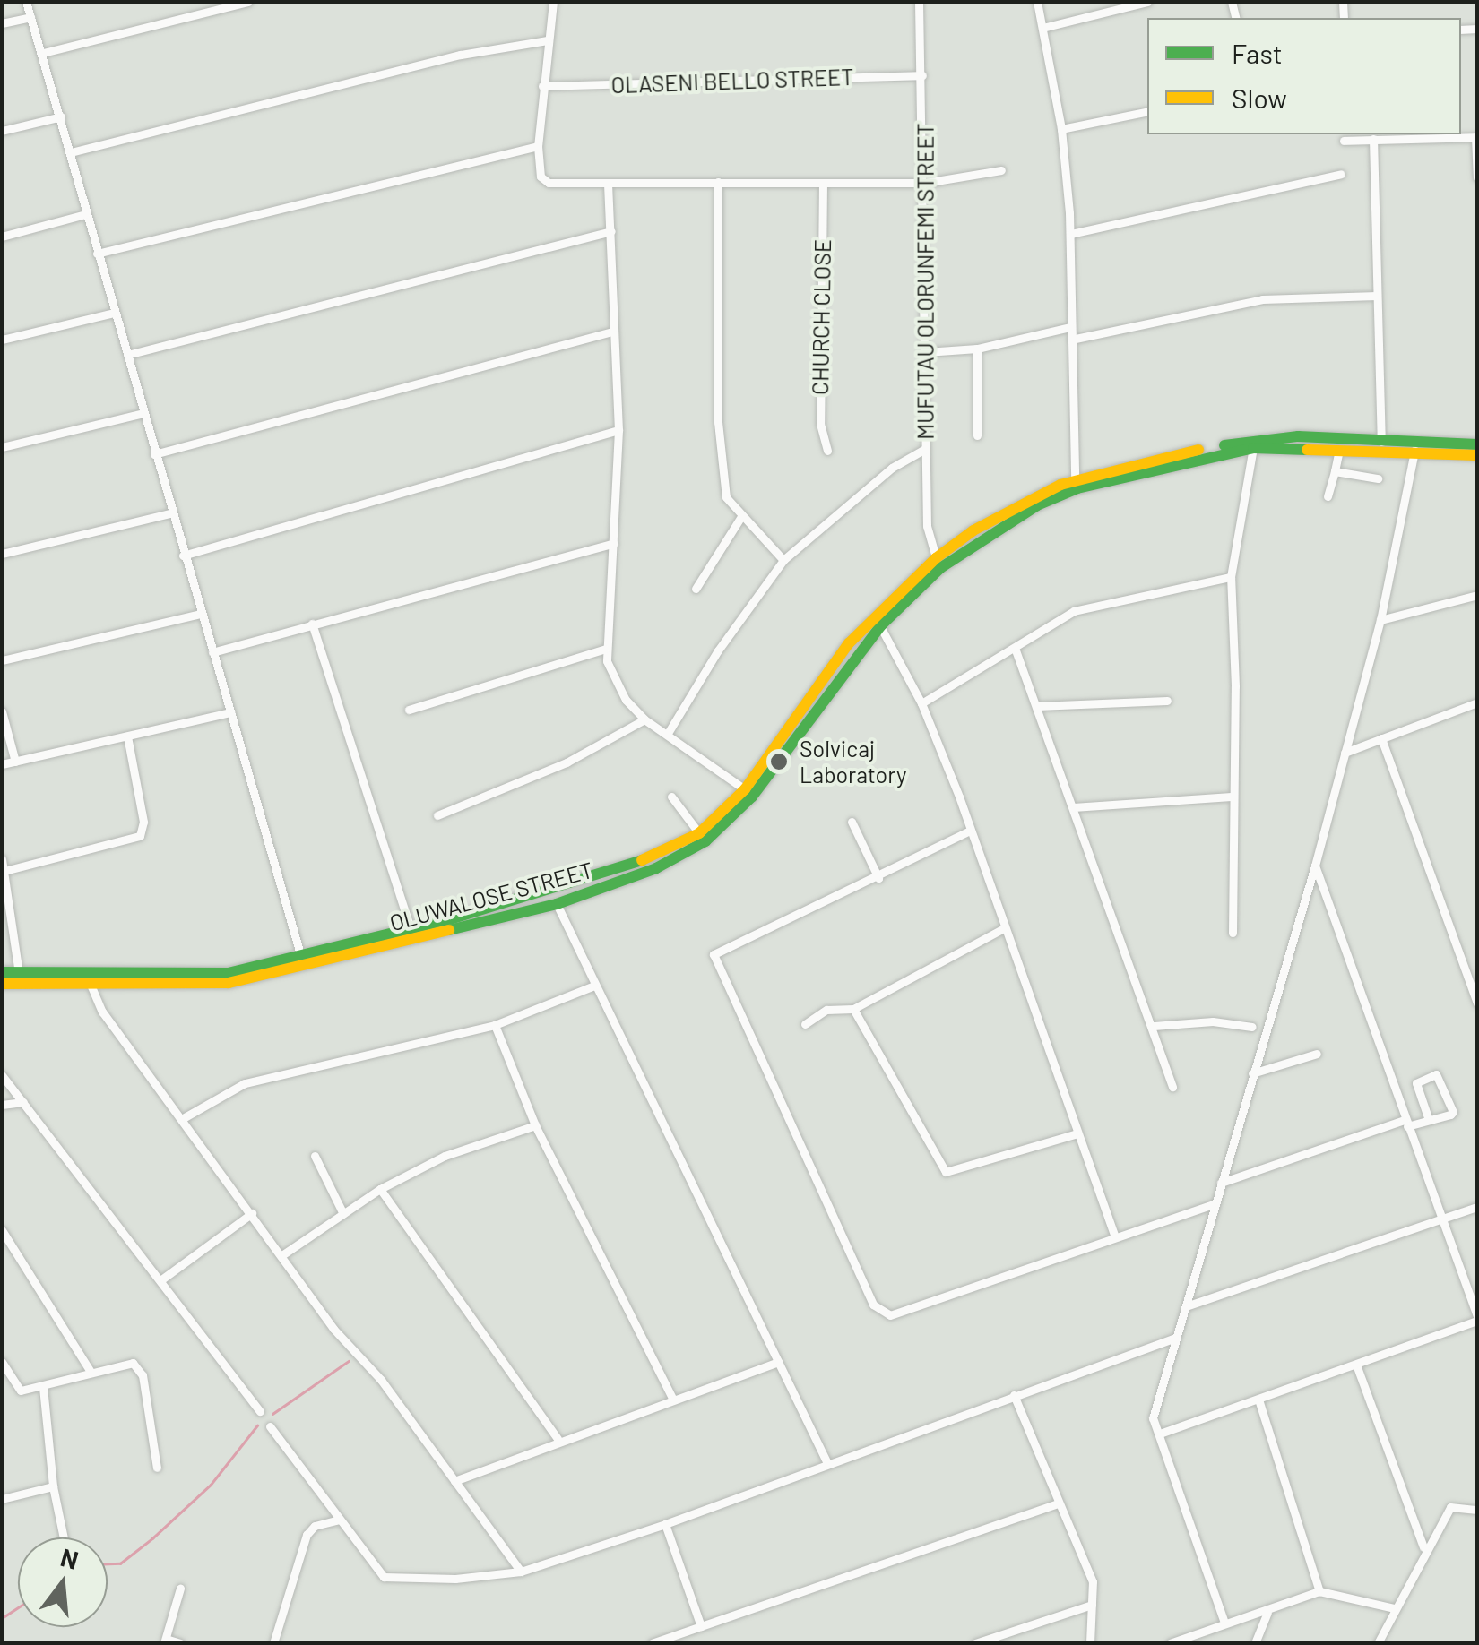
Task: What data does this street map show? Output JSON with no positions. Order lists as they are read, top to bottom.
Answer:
{
  "streets": {
    "street": [
      "OLASENI BELLO STREET",
      "MUFUTAU OLORUNFEMI STREET",
      "CHURCH CLOSE",
      "OLUWALOSE STREET"
    ]
  },
  "crossings": [
    ["OLASENI BELLO STREET", "MUFUTAU OLORUNFEMI STREET"],
    ["MUFUTAU OLORUNFEMI STREET", "OLUWALOSE STREET"]
  ],
  "places": ["Solvicaj Laboratory"],
  "legend": ["Fast", "Slow"],
  "north": "top"
}
